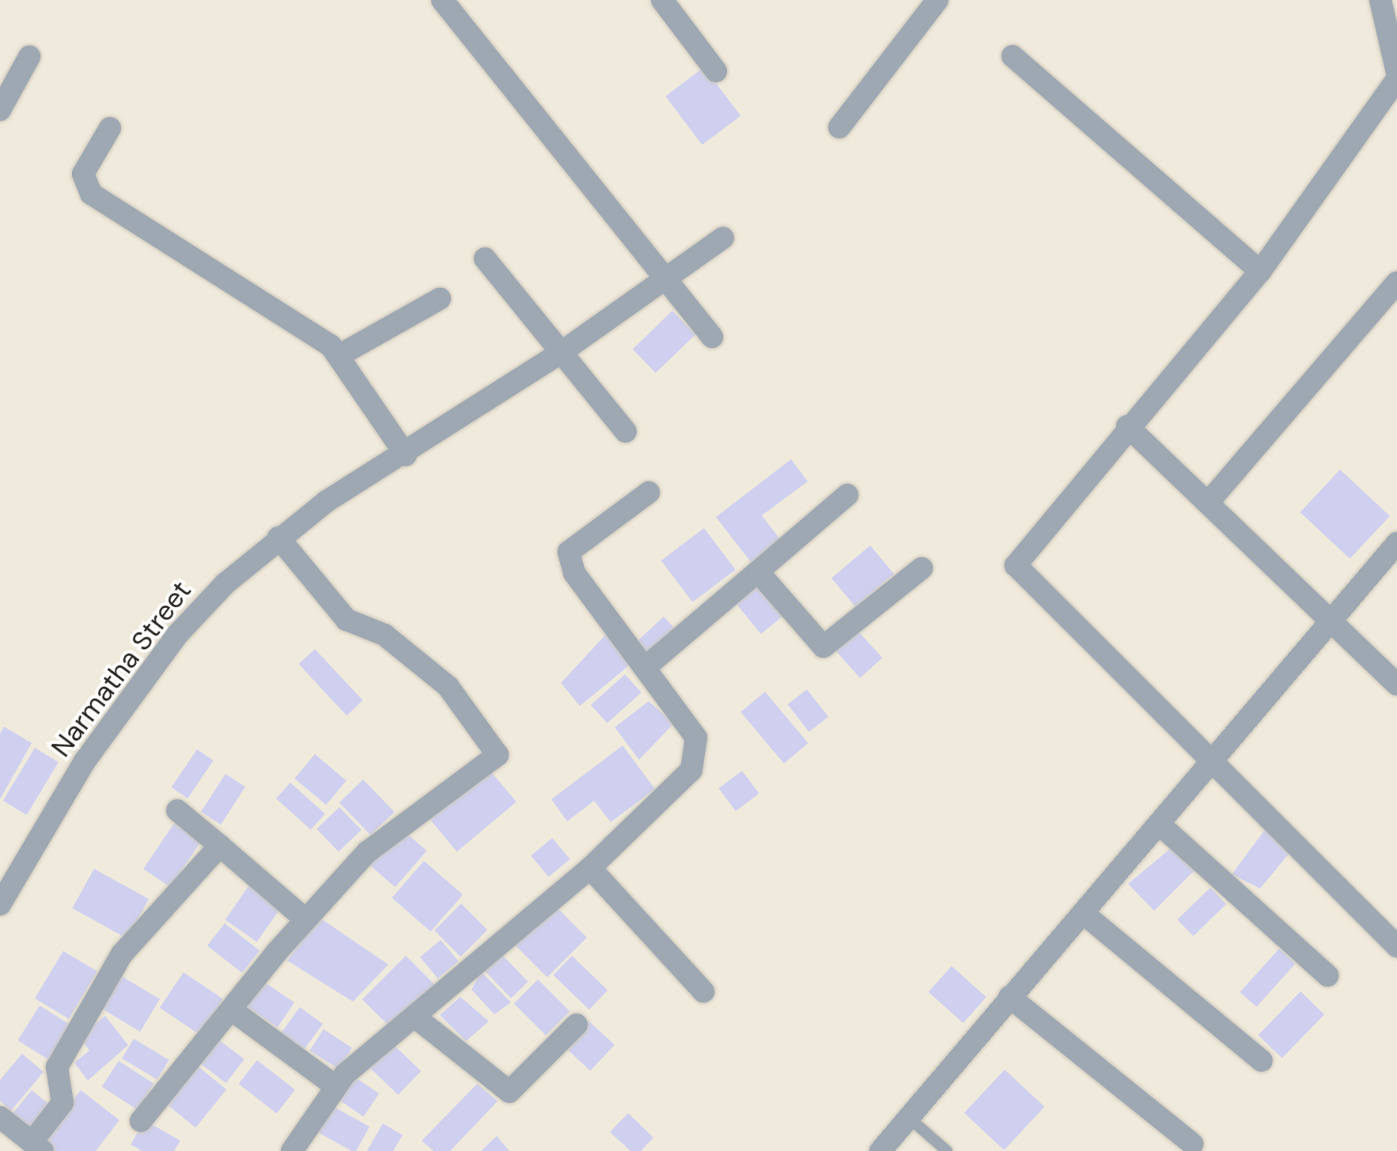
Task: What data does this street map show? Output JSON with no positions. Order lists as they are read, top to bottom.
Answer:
{
  "streets": {
    "street": ["Narmatha Street"]
  }
}
